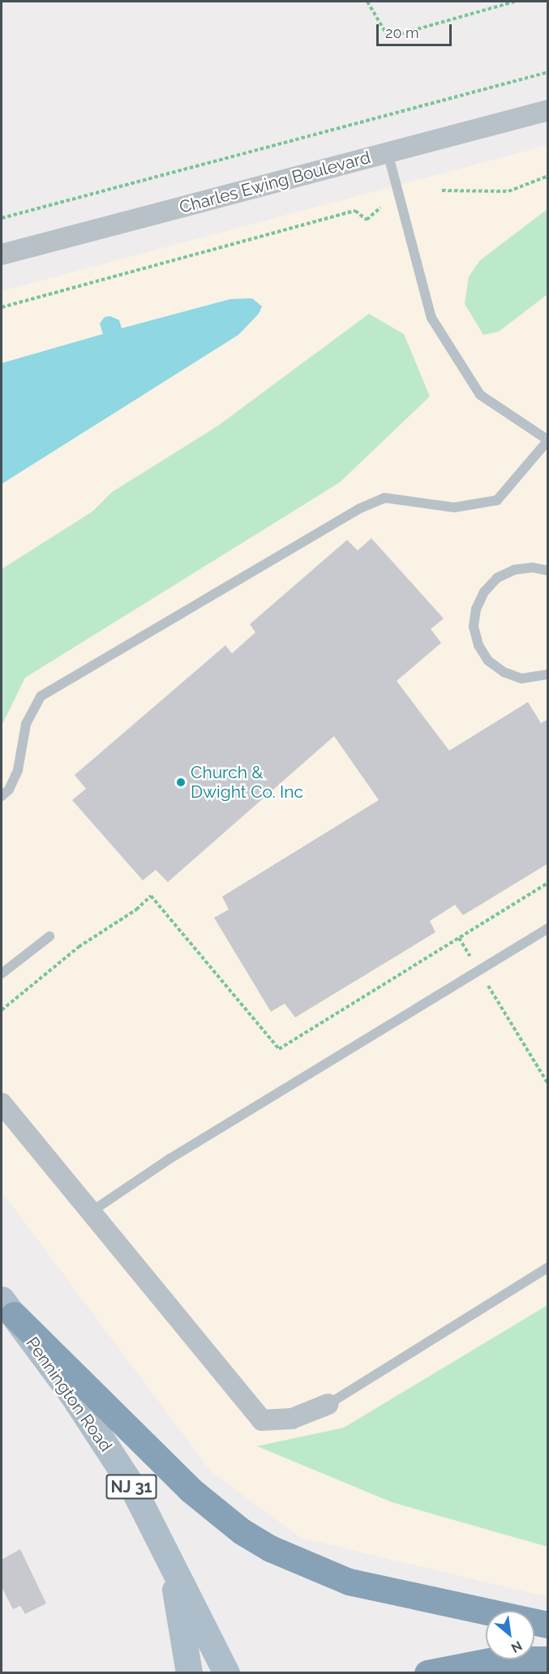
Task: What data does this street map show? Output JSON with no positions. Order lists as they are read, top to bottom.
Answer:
{
  "streets": {
    "main road": ["Pennington Road", "NJ 31"],
    "street": ["Charles Ewing Boulevard"]
  },
  "places": ["Church & Dwight Co. Inc"],
  "scale_bar": "20 m",
  "north": "bottom right"
}
